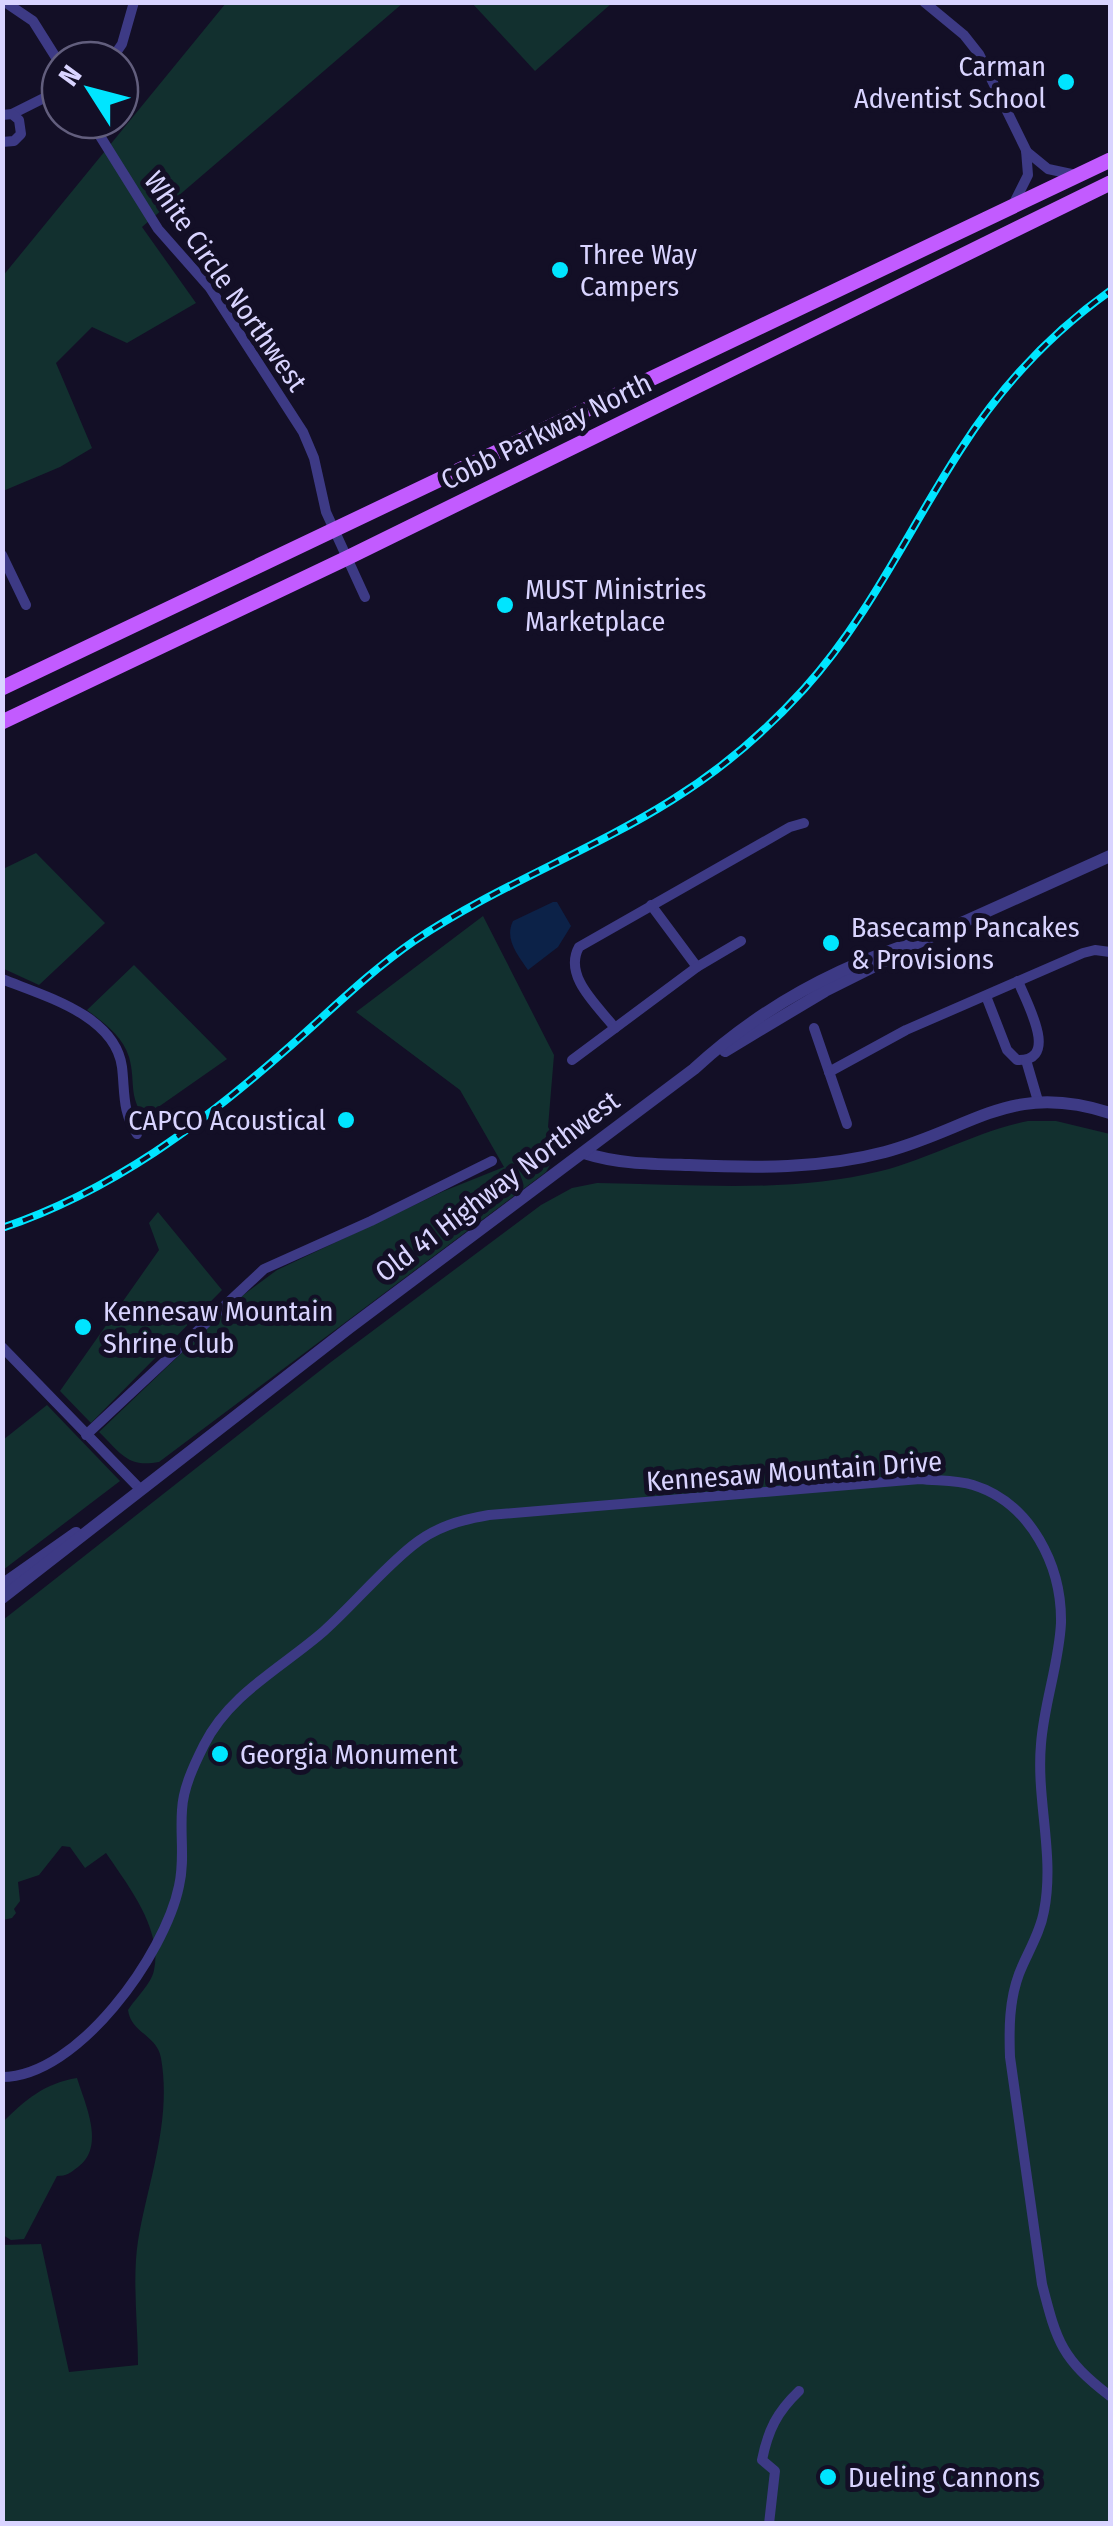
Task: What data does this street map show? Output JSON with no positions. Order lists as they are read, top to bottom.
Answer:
{
  "streets": {
    "main road": ["Cobb Parkway North"],
    "street": ["White Circle Northwest", "Old 41 Highway Northwest", "Kennesaw Mountain Drive"]
  },
  "crossings": [
    ["White Circle Northwest", "Cobb Parkway North"]
  ],
  "places": [
    "Carman Adventist School",
    "Three Way Campers",
    "MUST Ministries Marketplace",
    "Basecamp Pancakes & Provisions",
    "CAPCO Acoustical",
    "Kennesaw Mountain Shrine Club",
    "Georgia Monument",
    "Dueling Cannons"
  ],
  "north": "top left"
}
